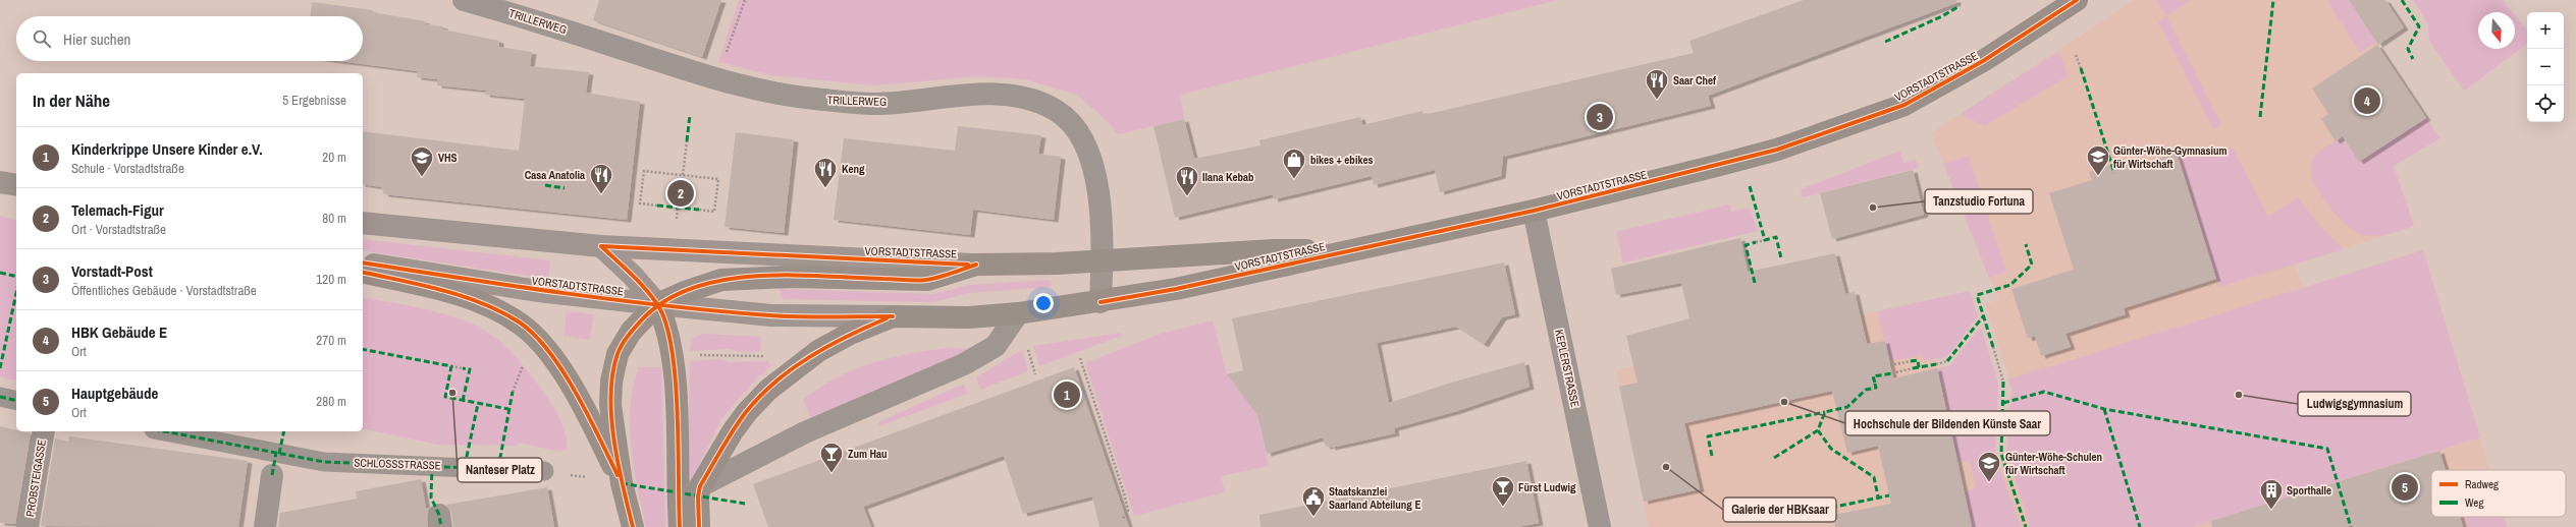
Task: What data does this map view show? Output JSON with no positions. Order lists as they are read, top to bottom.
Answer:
{
  "streets": {
    "main road": ["VORSTADTSTRASSE"],
    "street": [
      "TRILLERWEG",
      "KEPLERSTRASSE",
      "SCHLOSSSTRASSE",
      "PROBSTEIGASSE"
    ]
  },
  "crossings": [
    ["TRILLERWEG", "VORSTADTSTRASSE"],
    ["VORSTADTSTRASSE", "KEPLERSTRASSE"]
  ],
  "places": {
    "restaurant": [
      "Saar Chef",
      "Keng",
      "Casa Anatolia",
      "Ilana Kebab"
    ],
    "school or university": ["Günter-Wöhe-Gymnasium für Wirtschaft", "VHS", "Günter-Wöhe-Schulen für Wirtschaft"],
    "shop": ["bikes + ebikes"],
    "other": [
      "Tanzstudio Fortuna",
      "Nanteser Platz",
      "Ludwigsgymnasium",
      "Hochschule der Bildenden Künste Saar",
      "Galerie der HBKsaar"
    ],
    "bar": ["Zum Hau", "Fürst Ludwig"],
    "building": ["Sporthalle"],
    "public building": ["Staatskanzlei Saarland Abteilung E"]
  },
  "legend": ["Radweg", "Weg"],
  "north": "bottom",
  "page": {
    "map_buttons": ["+", "−"],
    "search": "Hier suchen",
    "heading": ["In der Nähe", "5 Ergebnisse"],
    "pins": [
      "4",
      "3",
      "2",
      "1",
      "5"
    ],
    "list": [
      {
        "mark": "1",
        "name": "Kinderkrippe Unsere Kinder e.V.",
        "note": "Schule · Vorstadtstraße",
        "value": "20 m"
      },
      {
        "mark": "2",
        "name": "Telemach-Figur",
        "note": "Ort · Vorstadtstraße",
        "value": "80 m"
      },
      {
        "mark": "3",
        "name": "Vorstadt-Post",
        "note": "Öffentliches Gebäude · Vorstadtstraße",
        "value": "120 m"
      },
      {
        "mark": "4",
        "name": "HBK Gebäude E",
        "note": "Ort",
        "value": "270 m"
      },
      {
        "mark": "5",
        "name": "Hauptgebäude",
        "note": "Ort",
        "value": "280 m"
      }
    ]
  }
}
